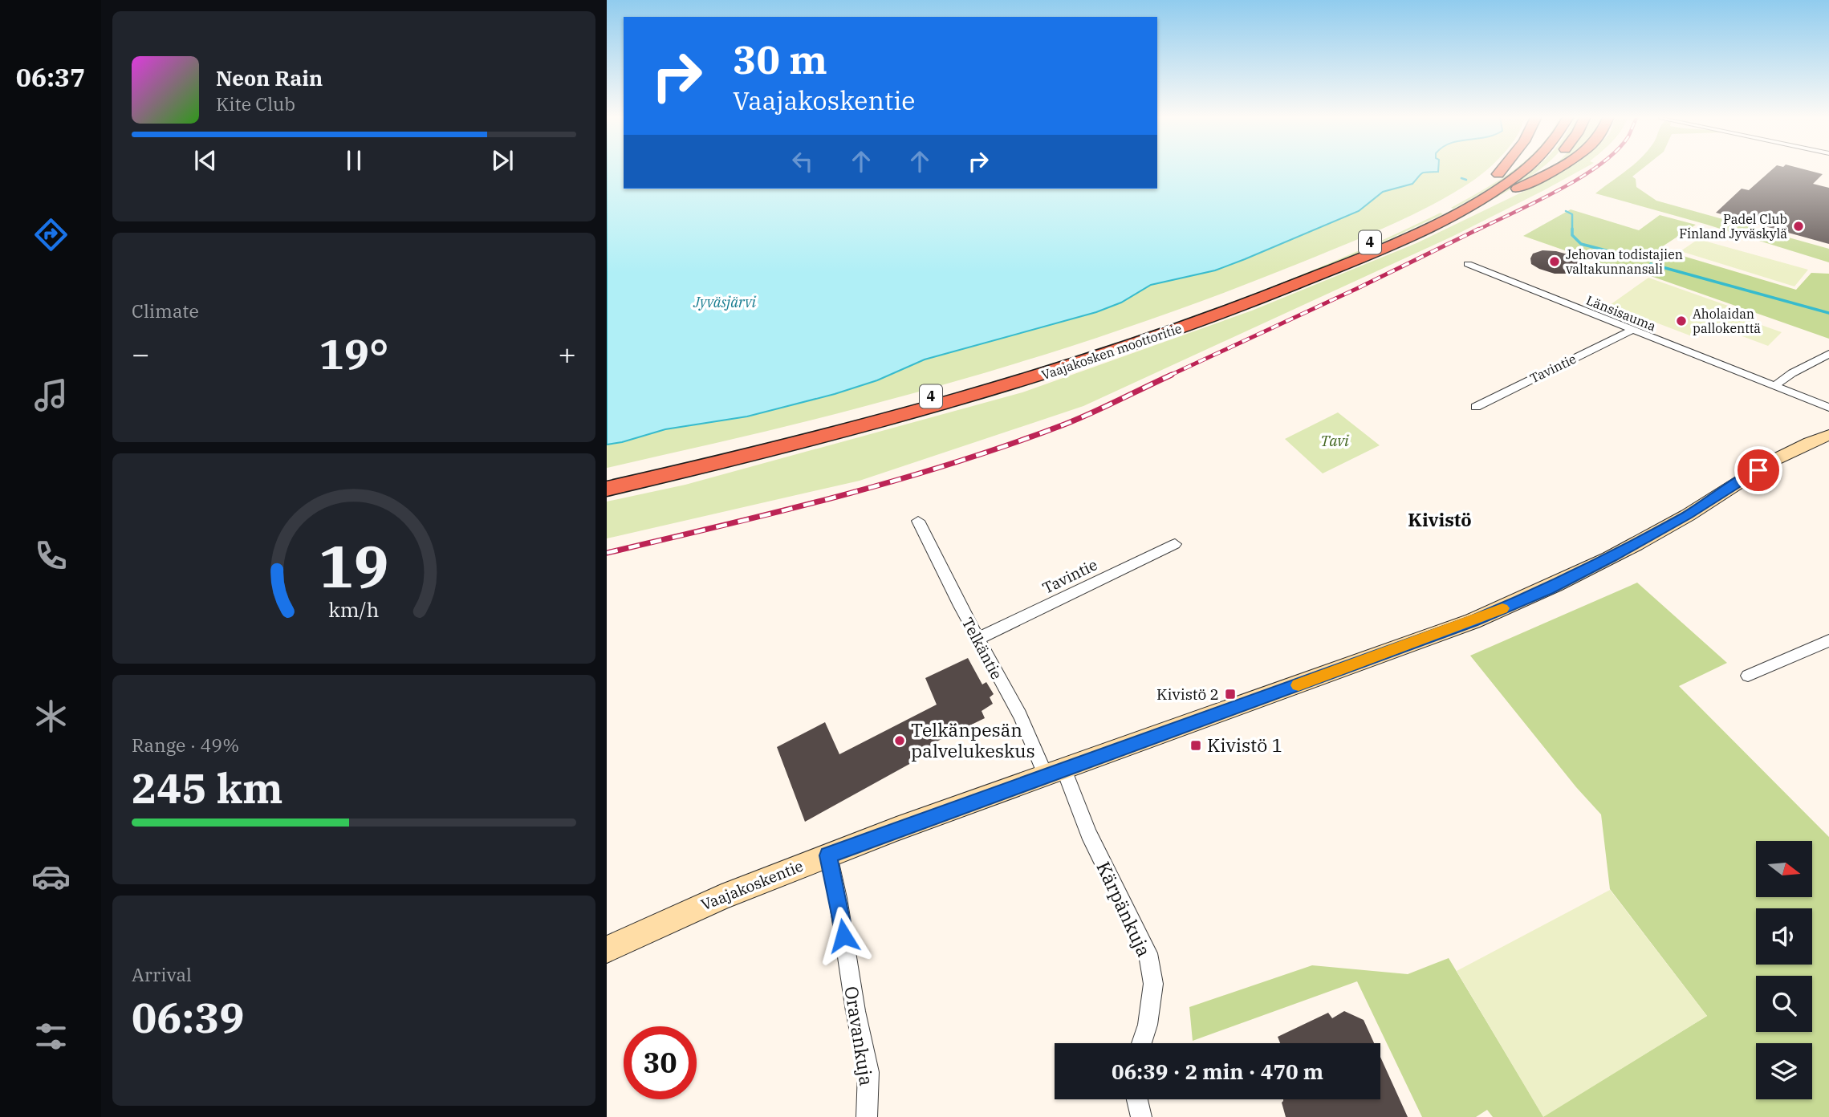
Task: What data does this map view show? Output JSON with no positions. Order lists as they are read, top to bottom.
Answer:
{
  "streets": {
    "highway": ["4", "Vaajakosken moottoritie"],
    "main road": ["Vaajakoskentie"],
    "street": [
      "Länsisauma",
      "Tavintie",
      "Telkäntie",
      "Kärpänkuja",
      "Oravankuja"
    ]
  },
  "crossings": [
    ["4", "Vaajakosken moottoritie"],
    ["Länsisauma", "Tavintie"],
    ["Tavintie", "Telkäntie"],
    ["Telkäntie", "Vaajakoskentie"],
    ["Telkäntie", "Kärpänkuja"],
    ["Vaajakoskentie", "Kärpänkuja"],
    ["Vaajakoskentie", "Oravankuja"]
  ],
  "districts": ["Kivistö"],
  "water": ["Jyväsjärvi"],
  "parks": ["Tavi"],
  "places": {
    "other": [
      "Padel Club Finland Jyväskylä",
      "Jehovan todistajien valtakunnansali",
      "Aholaidan pallokenttä",
      "Telkänpesän palvelukeskus"
    ],
    "transit": ["Kivistö 2", "Kivistö 1"]
  },
  "north": "right",
  "page": {
    "tabs": "06:37",
    "turn": ["30 m", "Vaajakoskentie"],
    "song": ["Neon Rain", "Kite Club"],
    "tile": [
      "Climate",
      ["Range · 49%", "245 km"],
      ["Arrival", "06:39"]
    ],
    "heat": ["−", "19°", "+"],
    "limit": "30",
    "trip": "06:39 · 2 min · 470 m",
    "gauge": ["19", "km/h"]
  }
}
